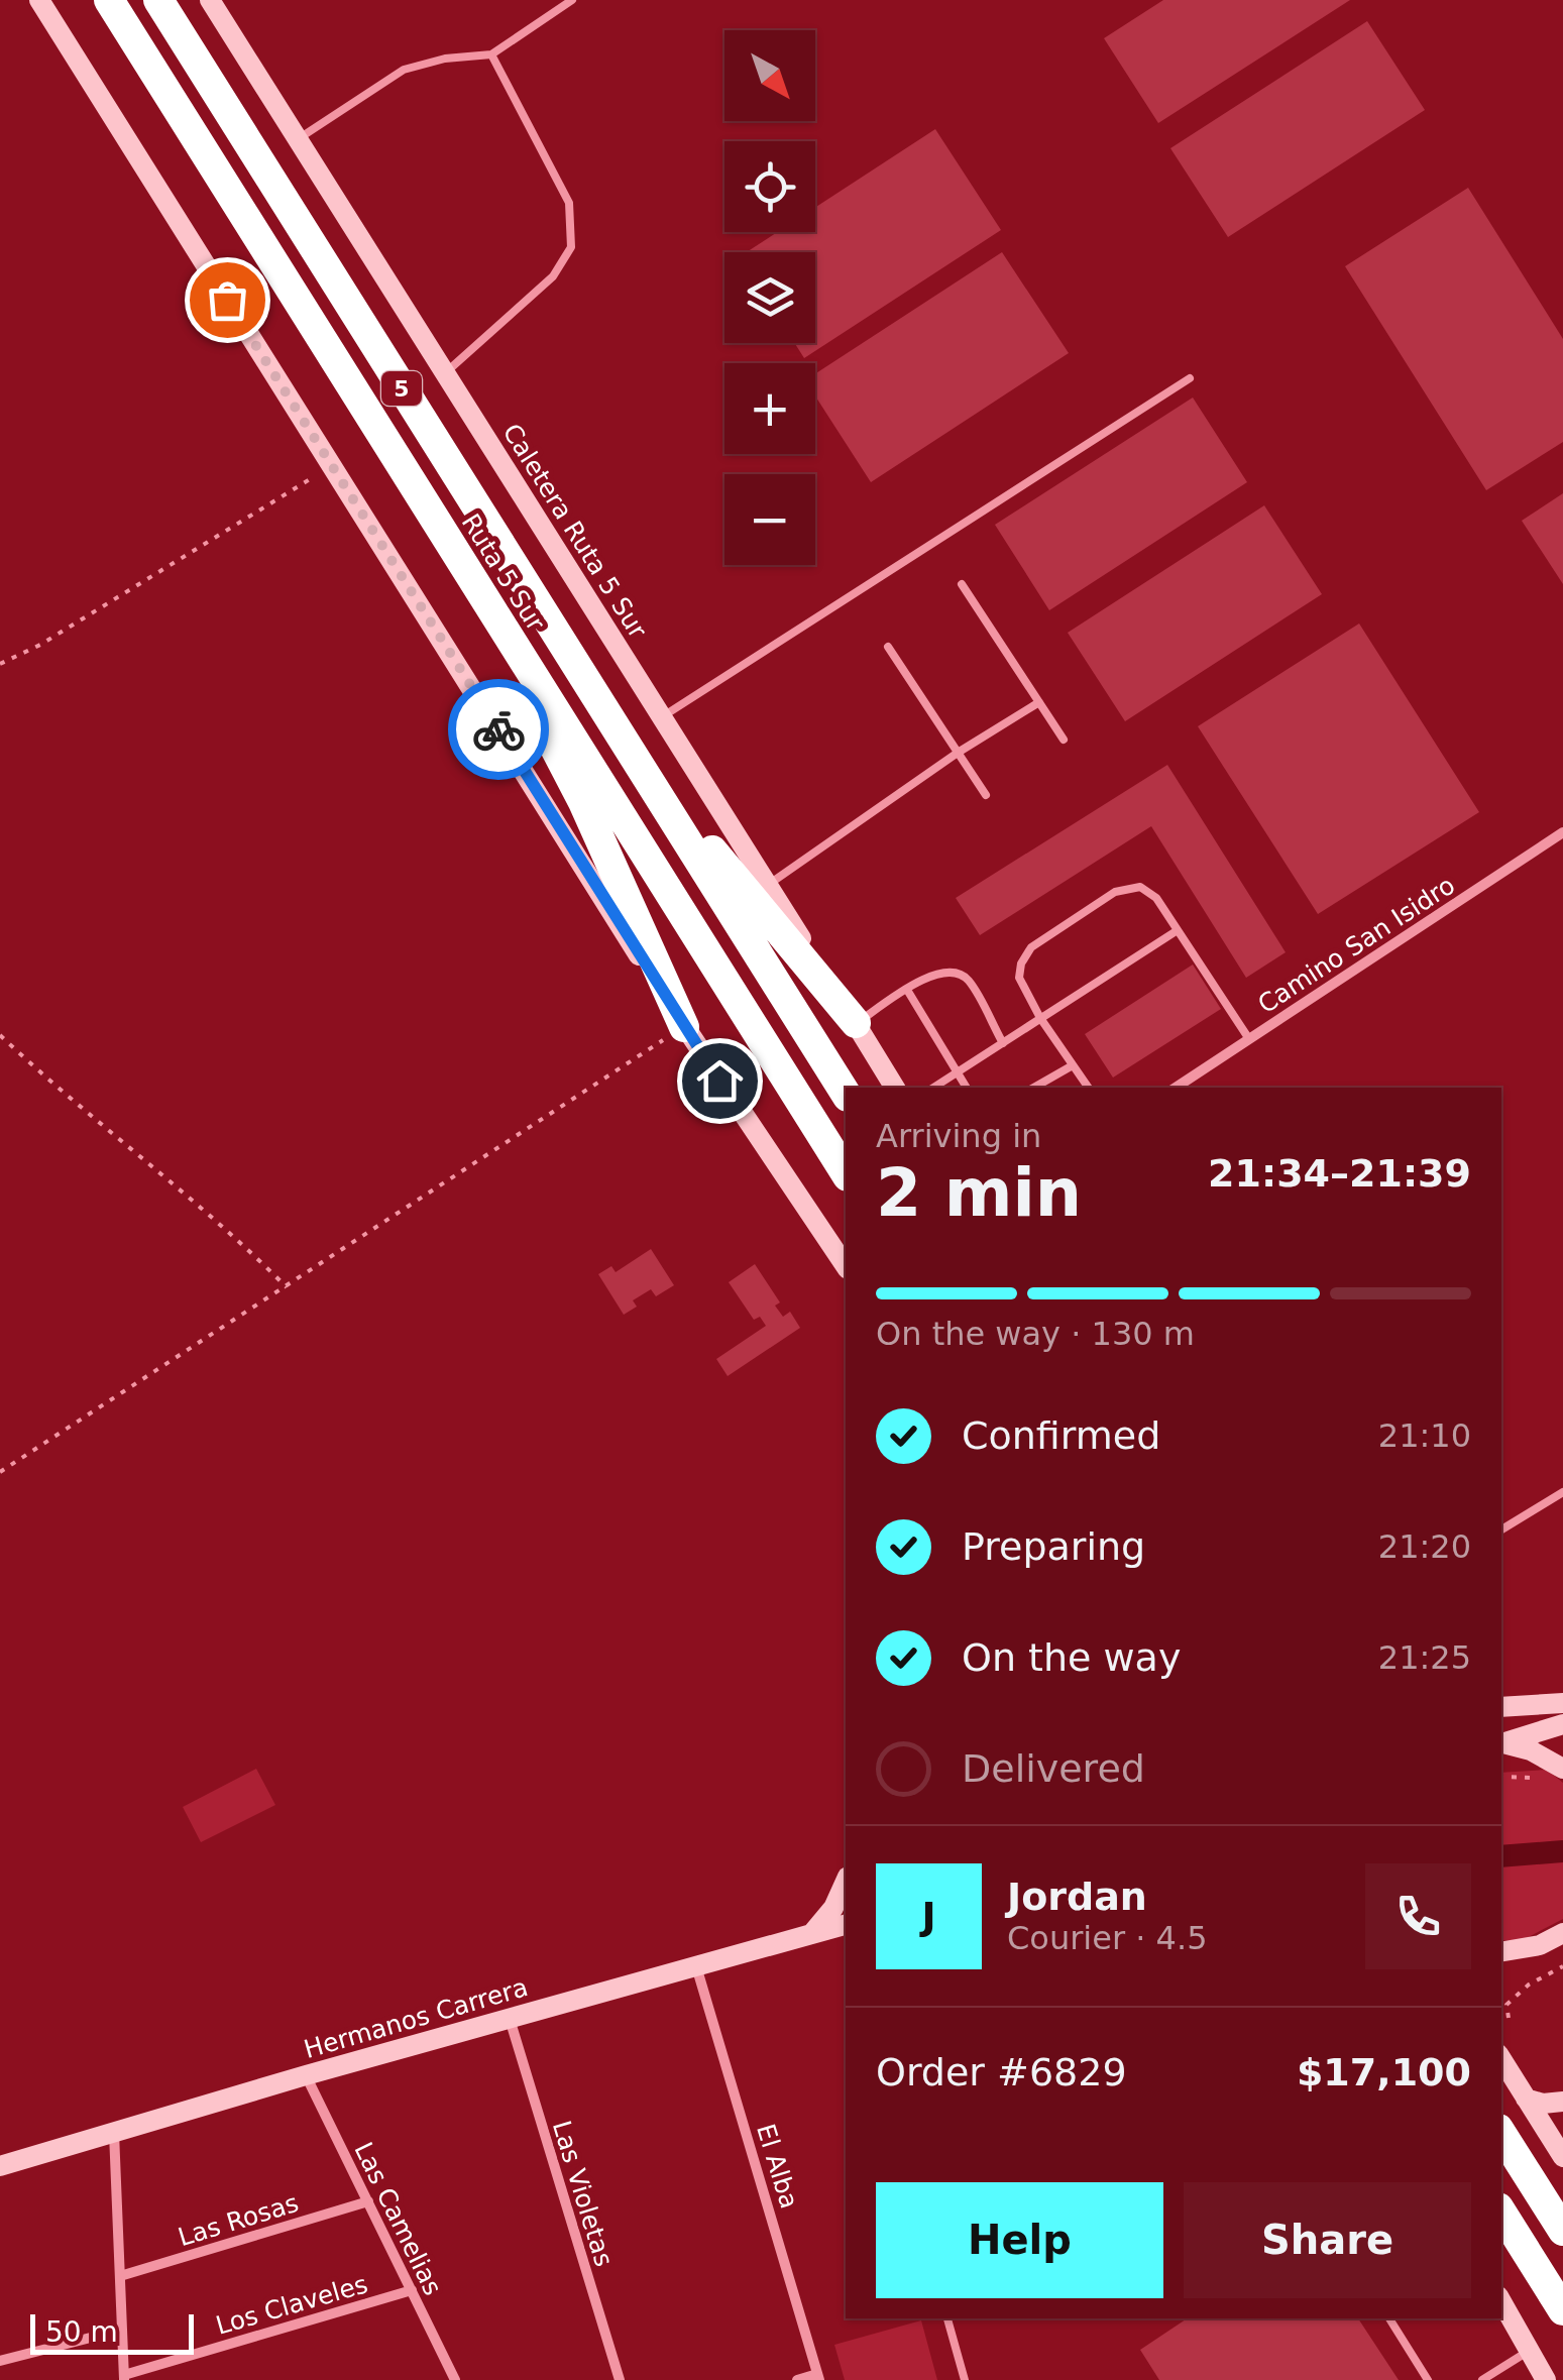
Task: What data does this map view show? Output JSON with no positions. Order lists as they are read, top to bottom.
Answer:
{
  "streets": {
    "highway": ["5", "Ruta 5 Sur"],
    "main road": ["Caletera Ruta 5 Sur", "Hermanos Carrera"],
    "street": [
      "Camino San Isidro",
      "El Alba",
      "Las Violetas",
      "Las Camelias",
      "Las Rosas",
      "Los Claveles"
    ]
  },
  "crossings": [
    ["Hermanos Carrera", "El Alba"],
    ["Hermanos Carrera", "Las Violetas"],
    ["Hermanos Carrera", "Las Camelias"],
    ["Las Camelias", "Las Rosas"],
    ["Las Camelias", "Los Claveles"]
  ],
  "scale_bar": "50 m",
  "north": "bottom right",
  "page": {
    "map_buttons": ["+", "−"],
    "heading": ["2 min", "Arriving in", "21:34–21:39"],
    "panel": [
      "Jordan",
      "Courier · 4.5",
      "Order #6829",
      "$17,100"
    ],
    "bar": "On the way · 130 m",
    "list": [
      ["Confirmed", "21:10"],
      ["Preparing", "21:20"],
      ["On the way", "21:25"],
      "Delivered"
    ],
    "round": "J",
    "buttons": ["Help", "Share"],
    "scale": "50 m"
  }
}
